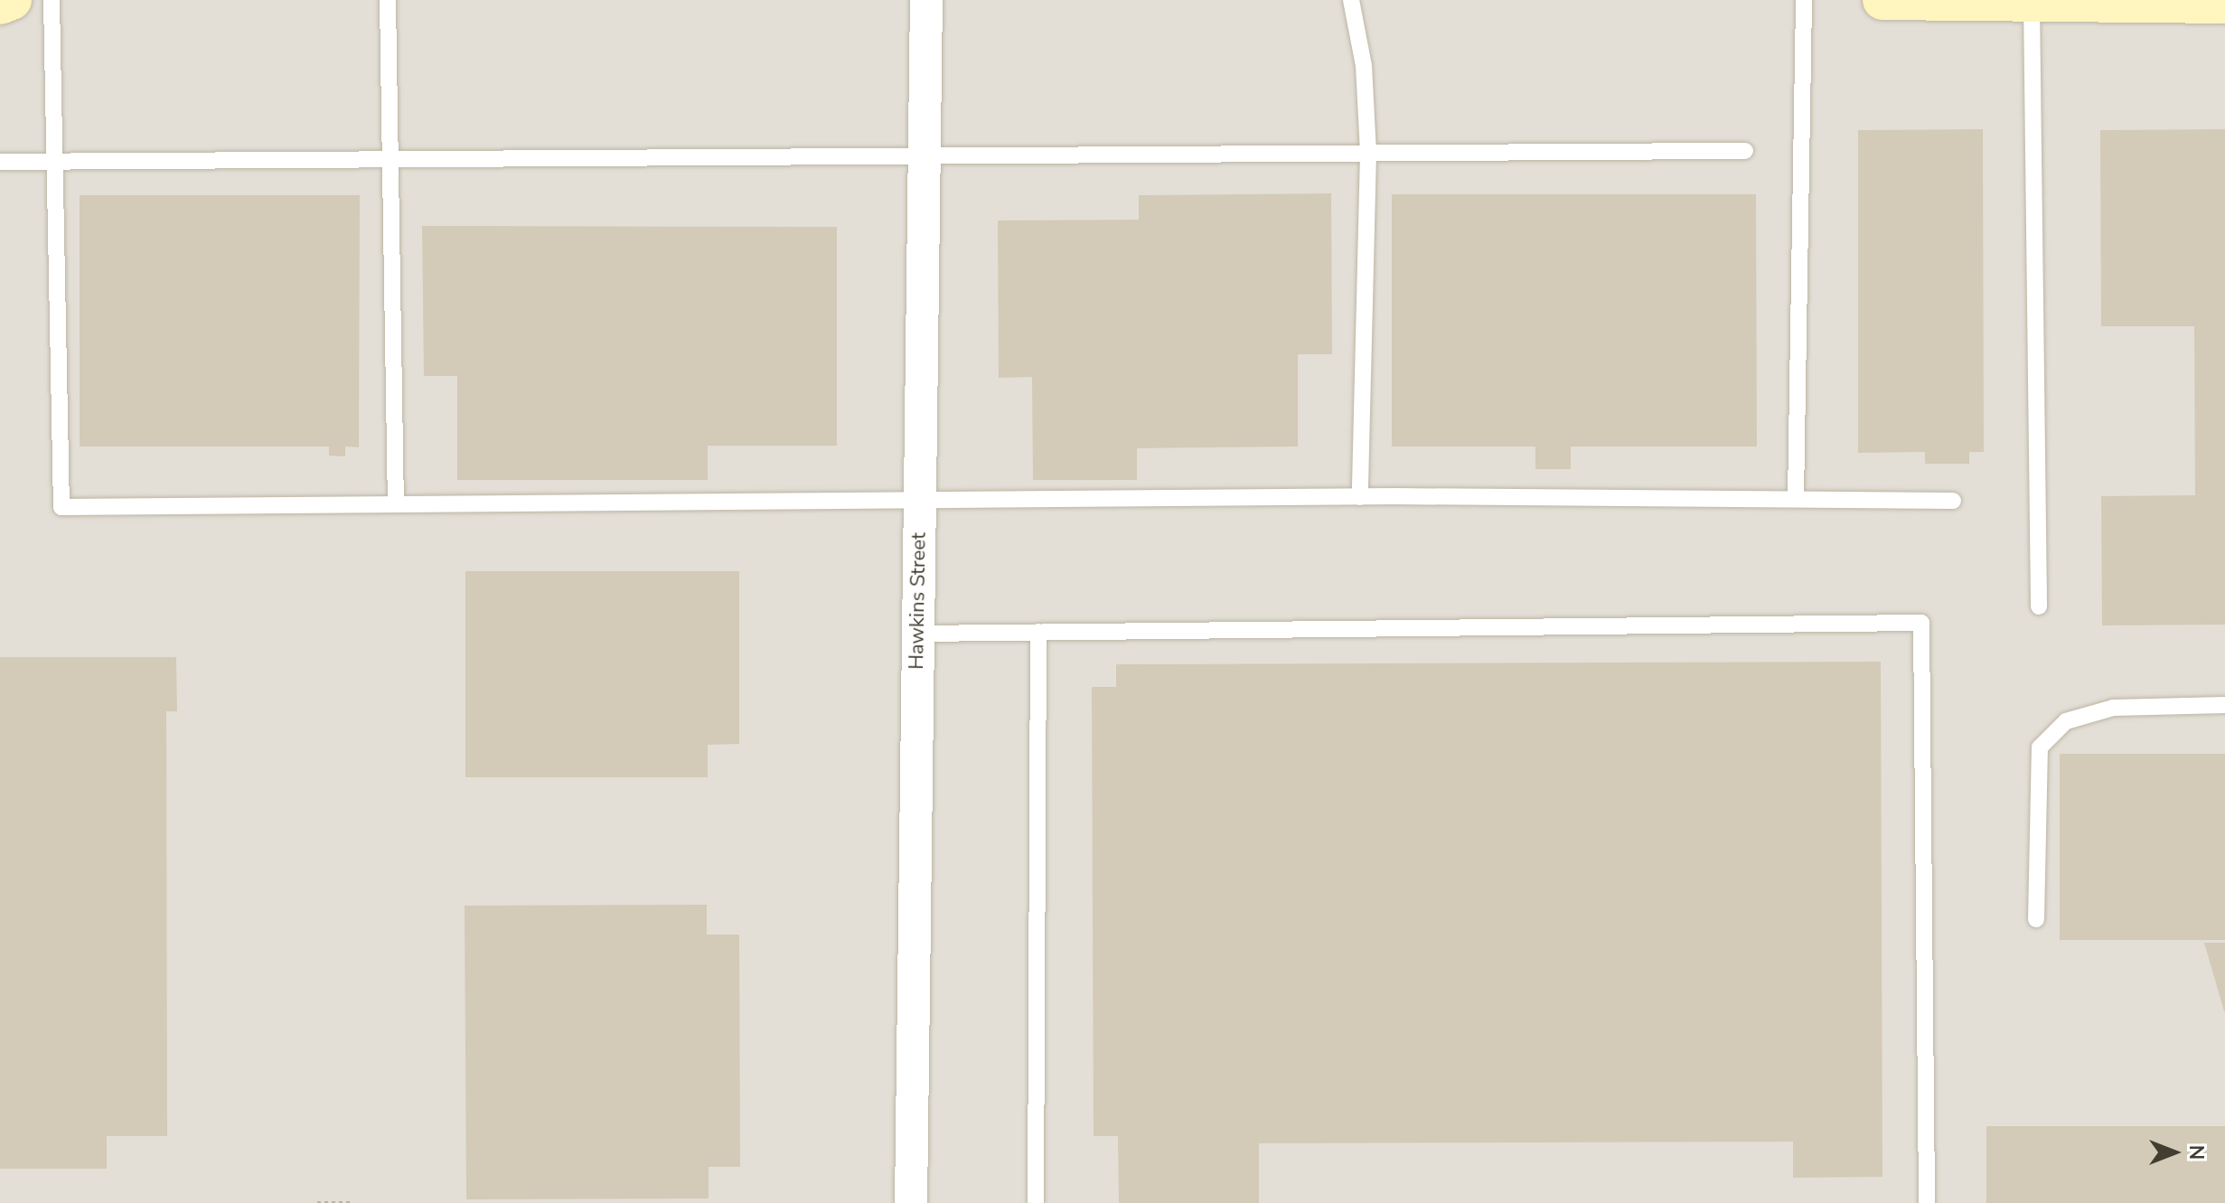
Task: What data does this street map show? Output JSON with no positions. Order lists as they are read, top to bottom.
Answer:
{
  "streets": {
    "street": ["Hawkins Street"]
  },
  "north": "right"
}
